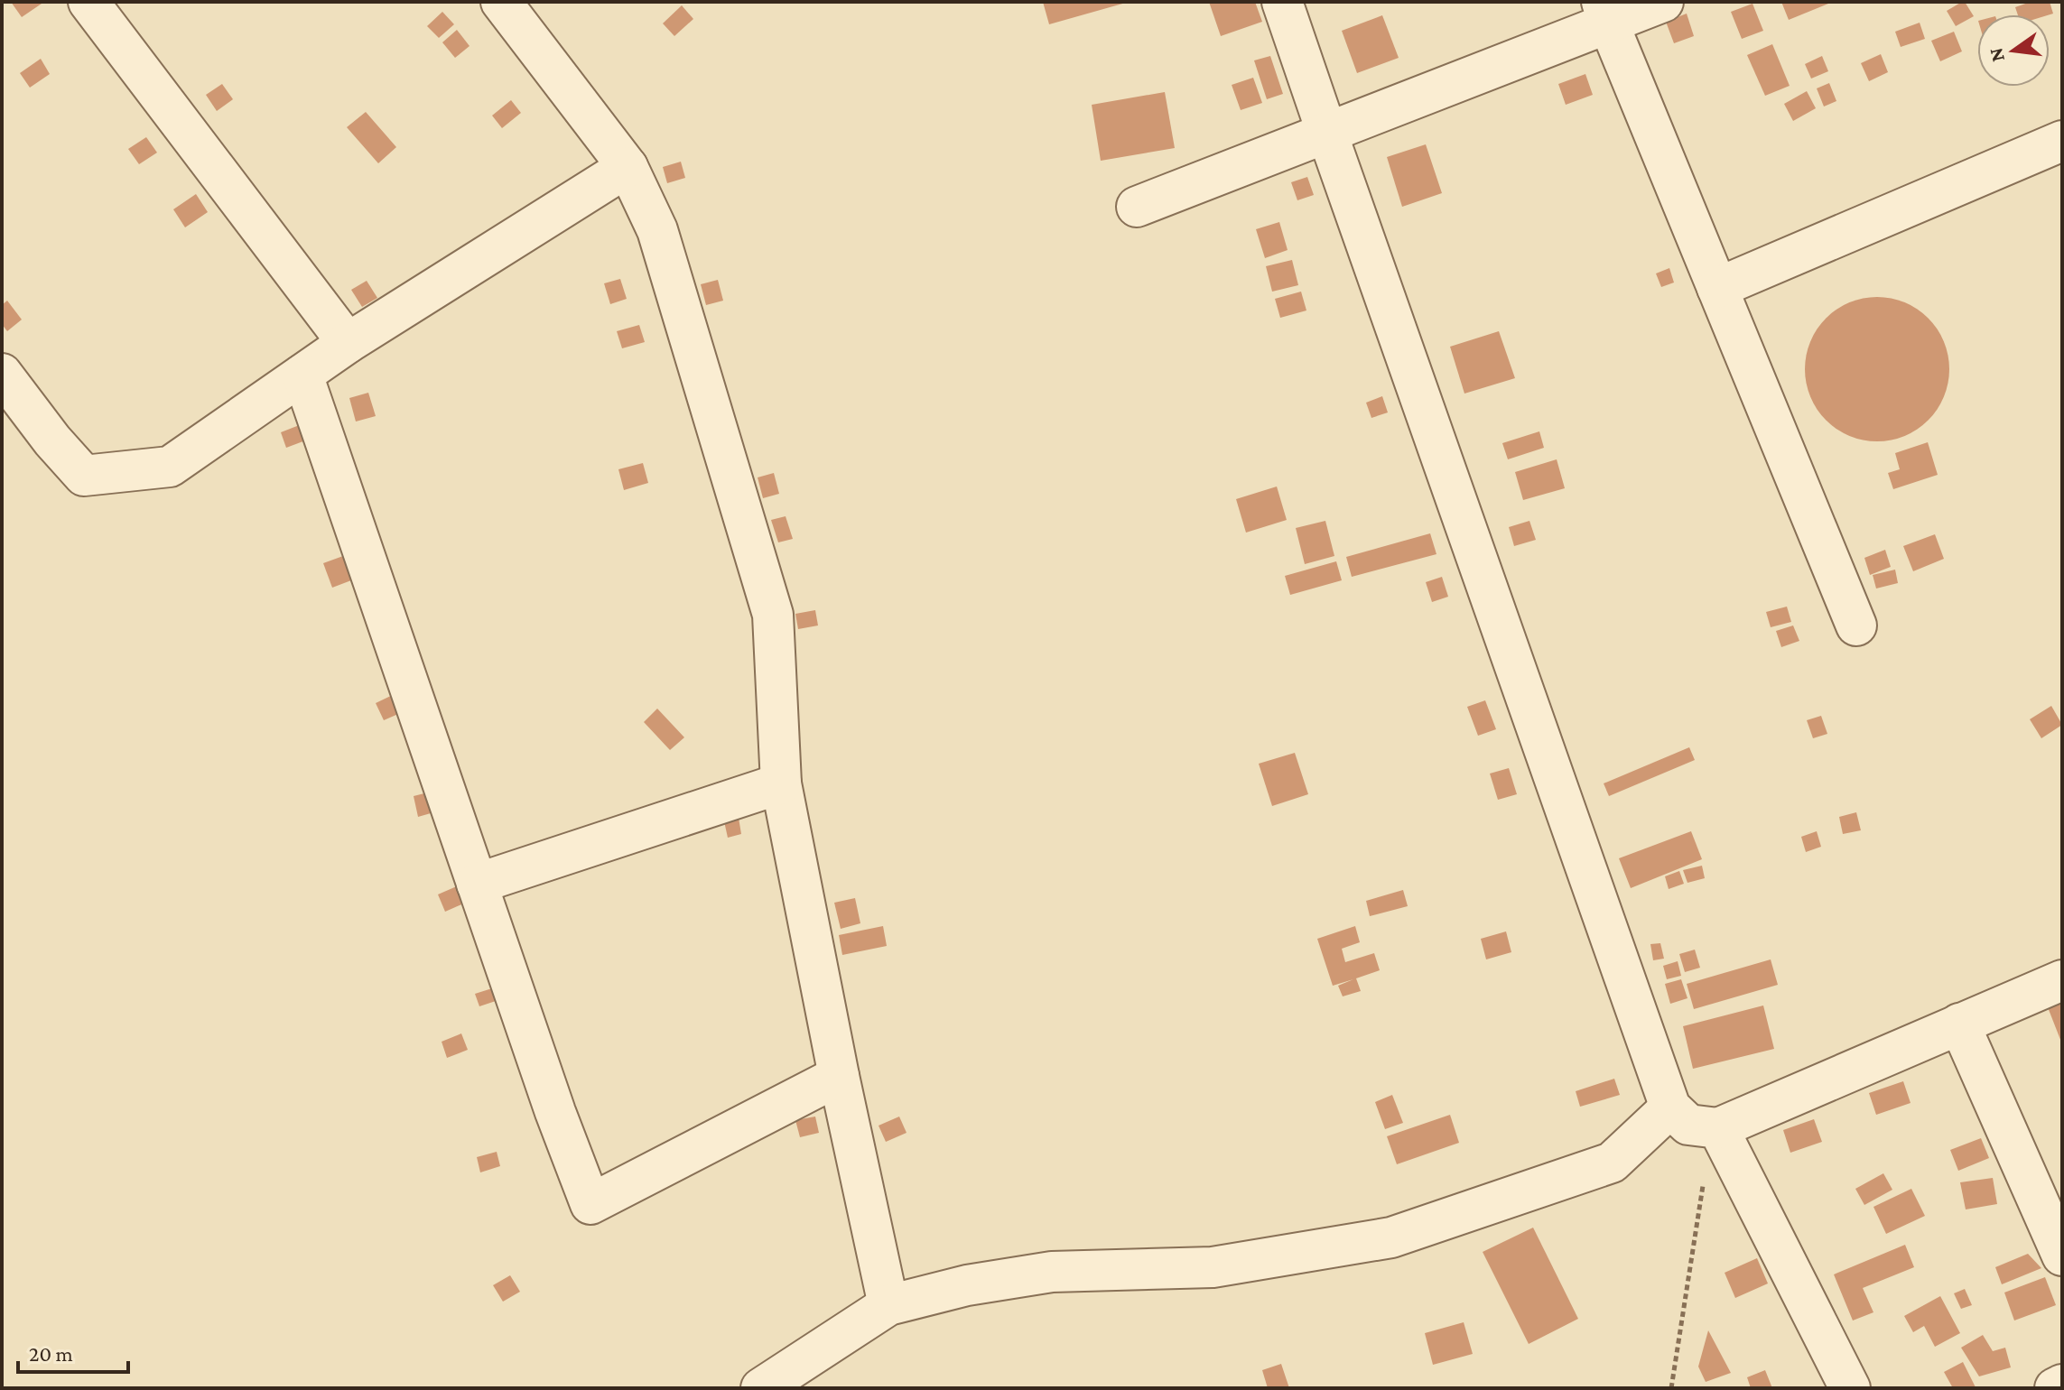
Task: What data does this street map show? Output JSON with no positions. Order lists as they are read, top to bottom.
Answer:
{
  "scale_bar": "20 m",
  "north": "left"
}
